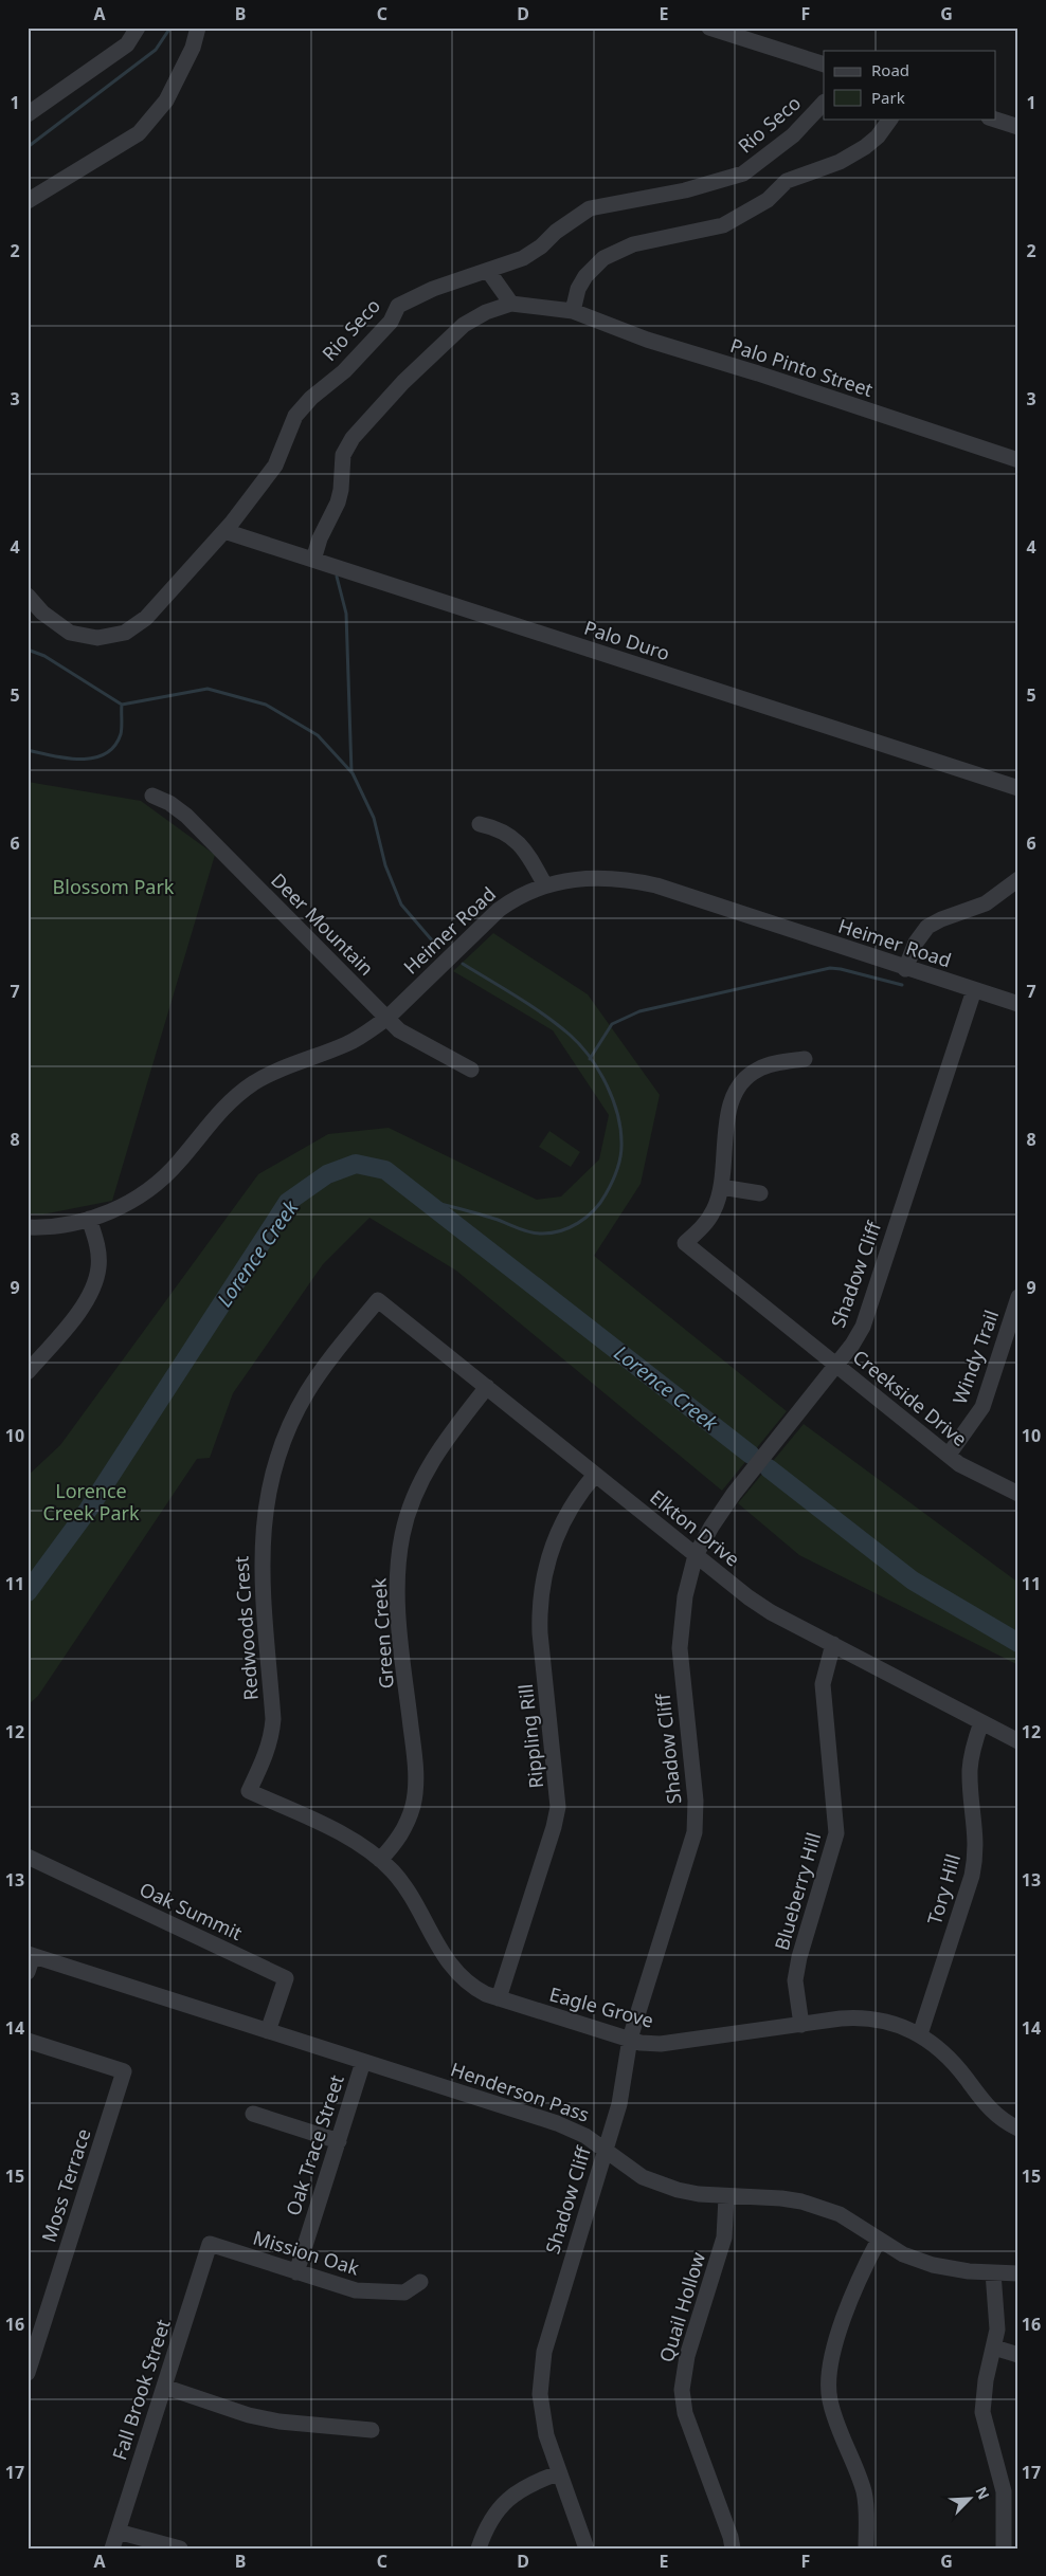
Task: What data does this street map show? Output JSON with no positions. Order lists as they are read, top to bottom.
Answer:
{
  "streets": {
    "street": [
      "Rio Seco",
      "Palo Pinto Street",
      "Palo Duro",
      "Deer Mountain",
      "Heimer Road",
      "Shadow Cliff",
      "Windy Trail",
      "Creekside Drive",
      "Elkton Drive",
      "Redwoods Crest",
      "Green Creek",
      "Rippling Rill",
      "Tory Hill",
      "Blueberry Hill",
      "Oak Summit",
      "Eagle Grove",
      "Henderson Pass",
      "Oak Trace Street",
      "Moss Terrace",
      "Mission Oak",
      "Quail Hollow",
      "Fall Brook Street"
    ]
  },
  "crossings": [
    ["Rio Seco", "Palo Duro"],
    ["Deer Mountain", "Heimer Road"],
    ["Heimer Road", "Shadow Cliff"],
    ["Shadow Cliff", "Creekside Drive"],
    ["Shadow Cliff", "Elkton Drive"],
    ["Shadow Cliff", "Eagle Grove"],
    ["Shadow Cliff", "Henderson Pass"],
    ["Windy Trail", "Creekside Drive"],
    ["Elkton Drive", "Redwoods Crest"],
    ["Elkton Drive", "Green Creek"],
    ["Elkton Drive", "Rippling Rill"],
    ["Elkton Drive", "Tory Hill"],
    ["Elkton Drive", "Blueberry Hill"],
    ["Redwoods Crest", "Eagle Grove"],
    ["Green Creek", "Eagle Grove"],
    ["Rippling Rill", "Eagle Grove"],
    ["Tory Hill", "Eagle Grove"],
    ["Blueberry Hill", "Eagle Grove"],
    ["Oak Summit", "Henderson Pass"],
    ["Henderson Pass", "Oak Trace Street"],
    ["Henderson Pass", "Quail Hollow"],
    ["Oak Trace Street", "Mission Oak"],
    ["Mission Oak", "Fall Brook Street"]
  ],
  "water": ["Lorence Creek"],
  "parks": ["Blossom Park", "Lorence Creek Park"],
  "legend": ["Road", "Park"],
  "north": "top right",
  "grid": {
    "columns": [
      "A",
      "B",
      "C",
      "D",
      "E",
      "F",
      "G"
    ],
    "rows": [
      "1",
      "2",
      "3",
      "4",
      "5",
      "6",
      "7",
      "8",
      "9",
      "10",
      "11",
      "12",
      "13",
      "14",
      "15",
      "16",
      "17"
    ]
  }
}
